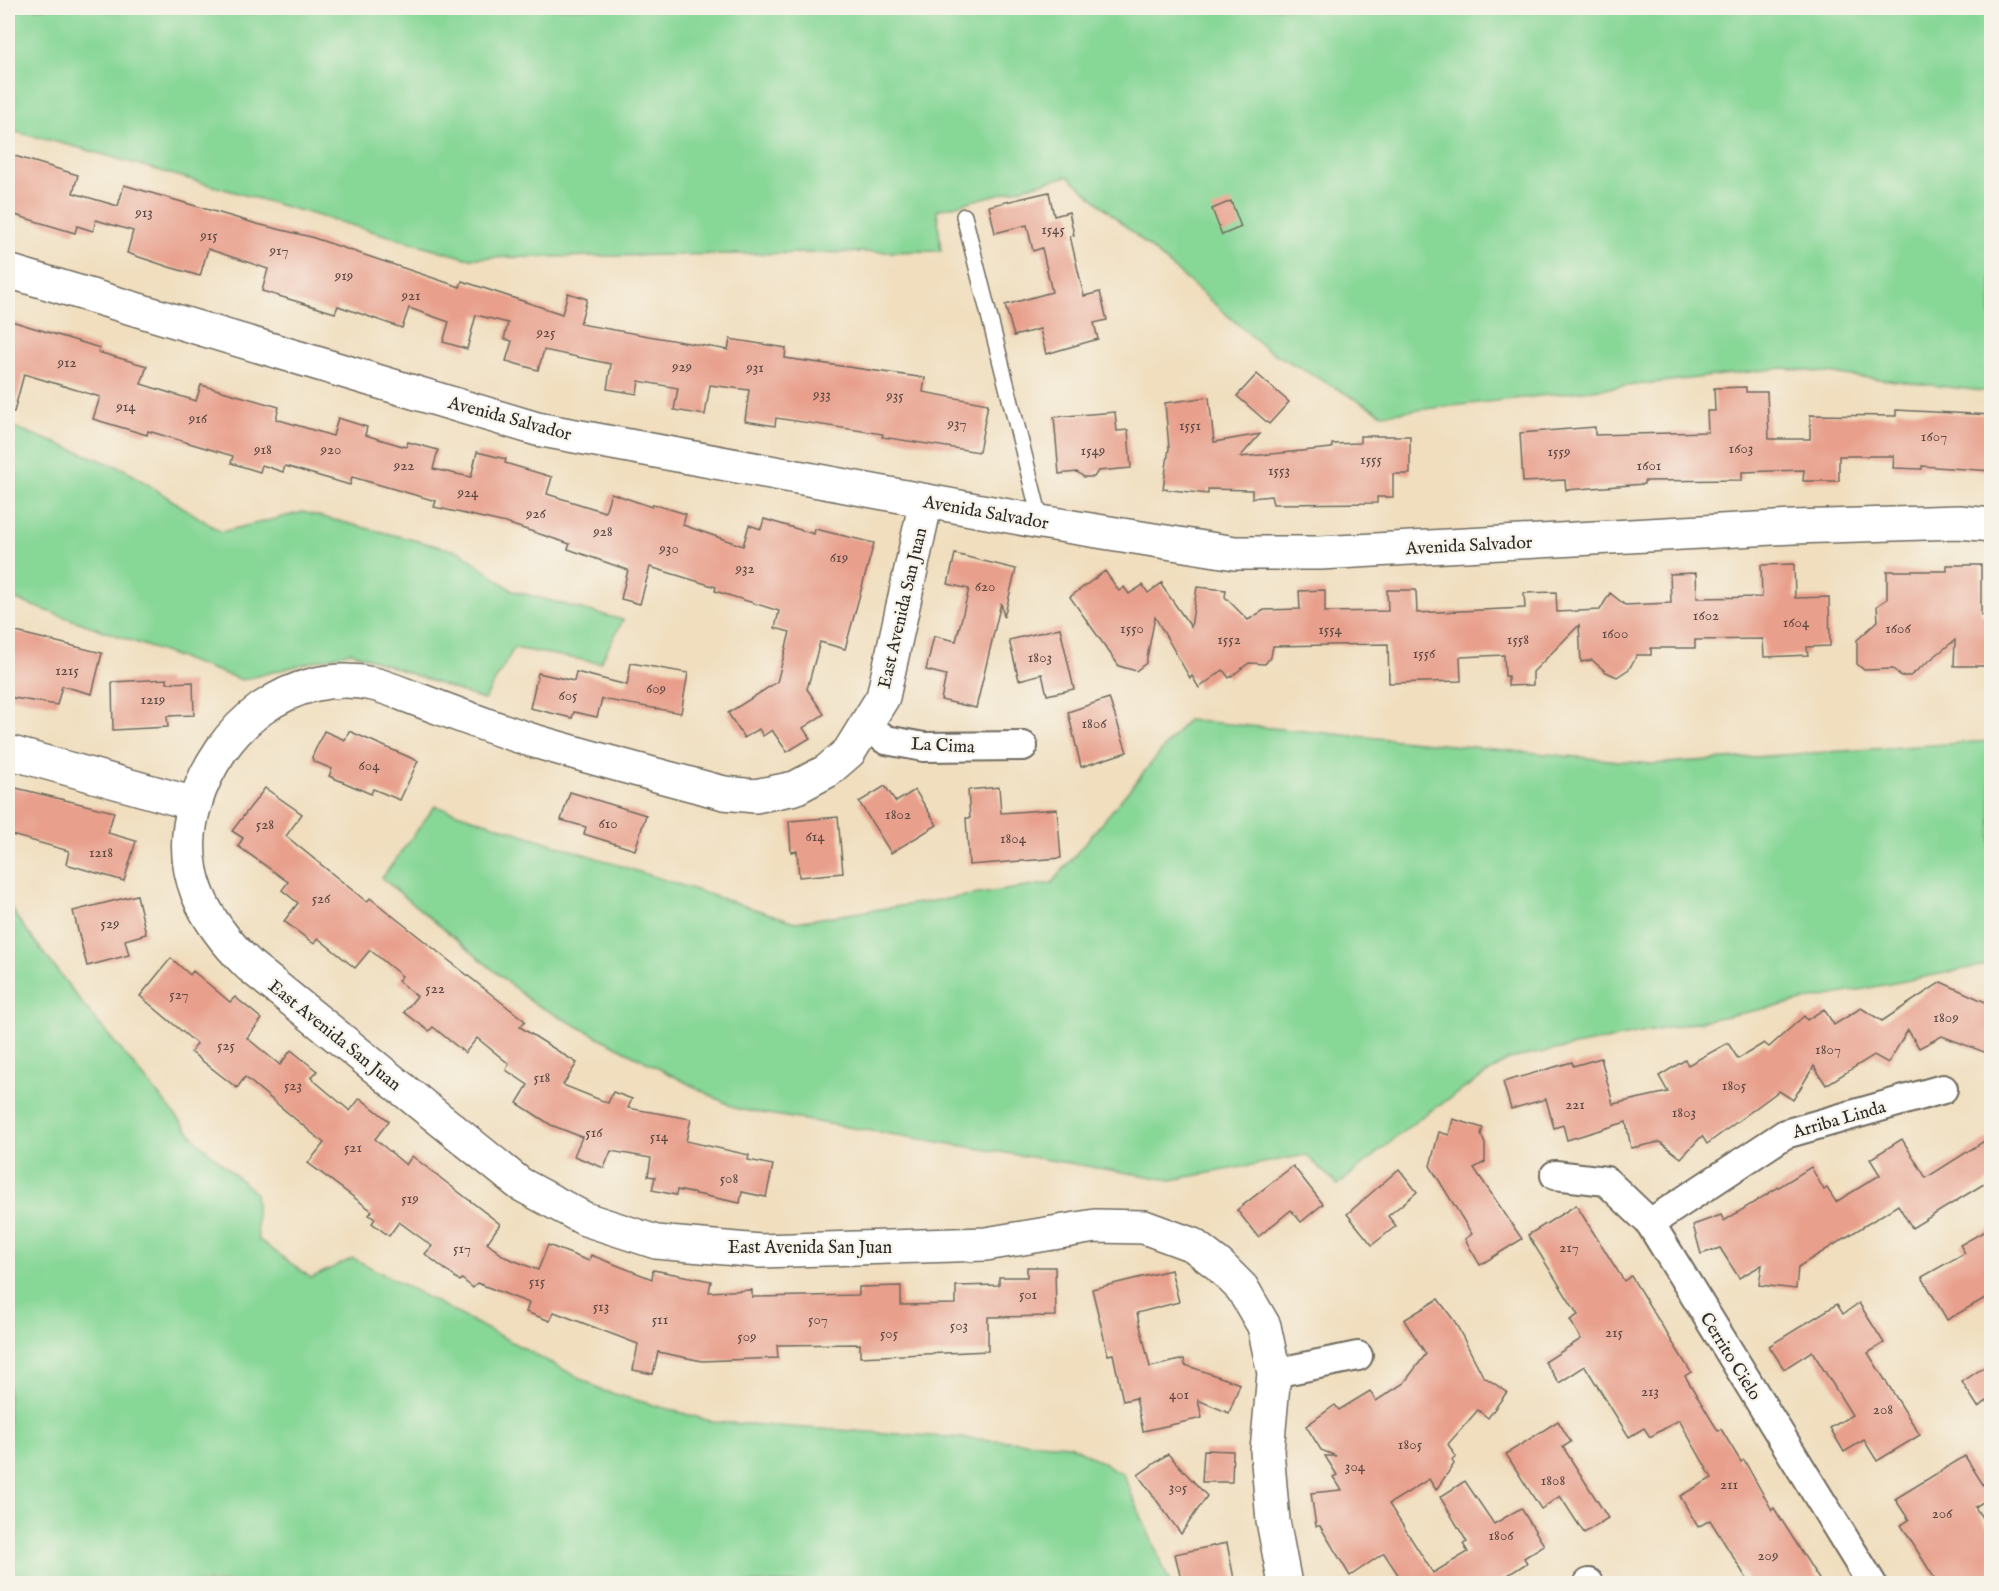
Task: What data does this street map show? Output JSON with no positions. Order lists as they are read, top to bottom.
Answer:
{
  "streets": {
    "street": [
      "Avenida Salvador",
      "East Avenida San Juan",
      "La Cima",
      "Arriba Linda",
      "Cerrito Cielo"
    ]
  },
  "crossings": [
    ["Avenida Salvador", "East Avenida San Juan"],
    ["East Avenida San Juan", "La Cima"],
    ["Arriba Linda", "Cerrito Cielo"]
  ],
  "house_numbers": [
    "913",
    "1545",
    "915",
    "917",
    "919",
    "921",
    "925",
    "912",
    "929",
    "931",
    "933",
    "935",
    "914",
    "916",
    "937",
    "1551",
    "1607",
    "1603",
    "918",
    "920",
    "1549",
    "1559",
    "1555",
    "922",
    "1601",
    "1553",
    "924",
    "926",
    "928",
    "930",
    "619",
    "932",
    "620",
    "1602",
    "1604",
    "1550",
    "1606",
    "1554",
    "1600",
    "1552",
    "1558",
    "1556",
    "1803",
    "1215",
    "609",
    "605",
    "1219",
    "1806",
    "604",
    "1802",
    "610",
    "528",
    "614",
    "1804",
    "1218",
    "526",
    "529",
    "522",
    "527",
    "1809",
    "525",
    "1807",
    "518",
    "523",
    "1805",
    "221",
    "1803",
    "516",
    "514",
    "521",
    "508",
    "519",
    "217",
    "517",
    "515",
    "501",
    "513",
    "511",
    "507",
    "503",
    "215",
    "505",
    "509",
    "213",
    "401",
    "208",
    "1805",
    "304",
    "1808",
    "211",
    "305",
    "206",
    "1806",
    "209"
  ]
}
